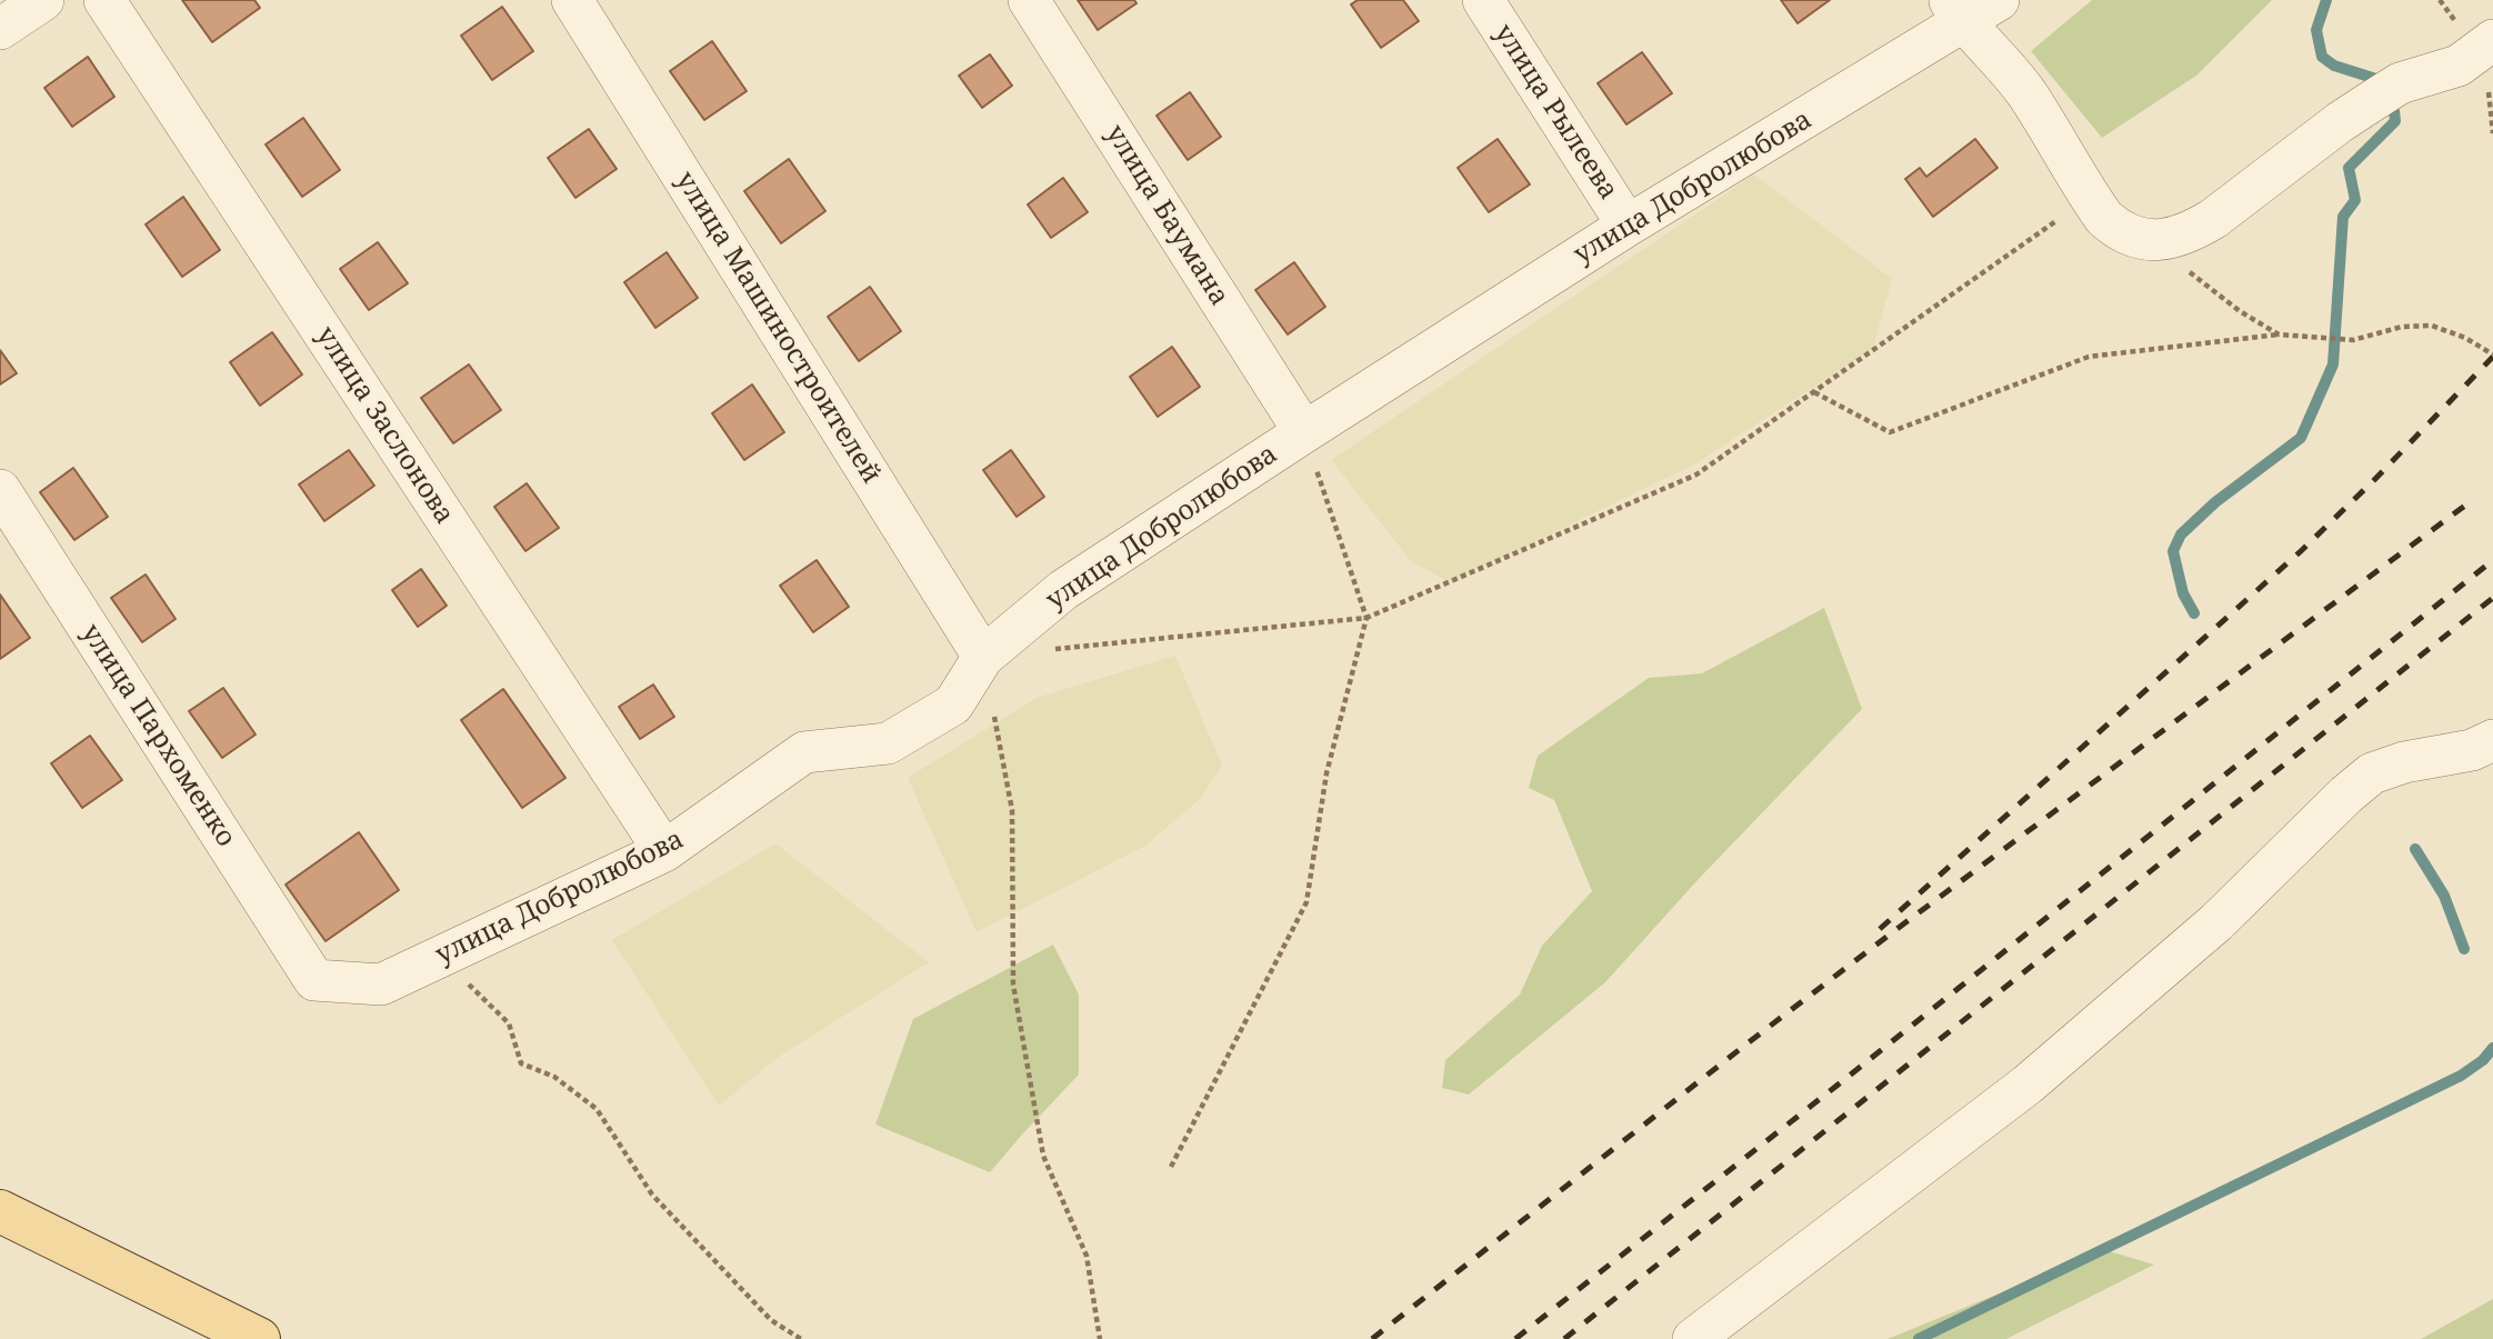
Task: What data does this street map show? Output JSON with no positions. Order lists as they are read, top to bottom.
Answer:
{
  "streets": {
    "street": [
      "улица Рылеева",
      "улица Добролюбова",
      "улица Баумана",
      "улица Машиностроителей",
      "улица Заслонова",
      "улица Пархоменко"
    ]
  },
  "crossings": [
    ["улица Рылеева", "улица Добролюбова"],
    ["улица Добролюбова", "улица Баумана"],
    ["улица Добролюбова", "улица Машиностроителей"],
    ["улица Добролюбова", "улица Заслонова"],
    ["улица Добролюбова", "улица Пархоменко"]
  ]
}
